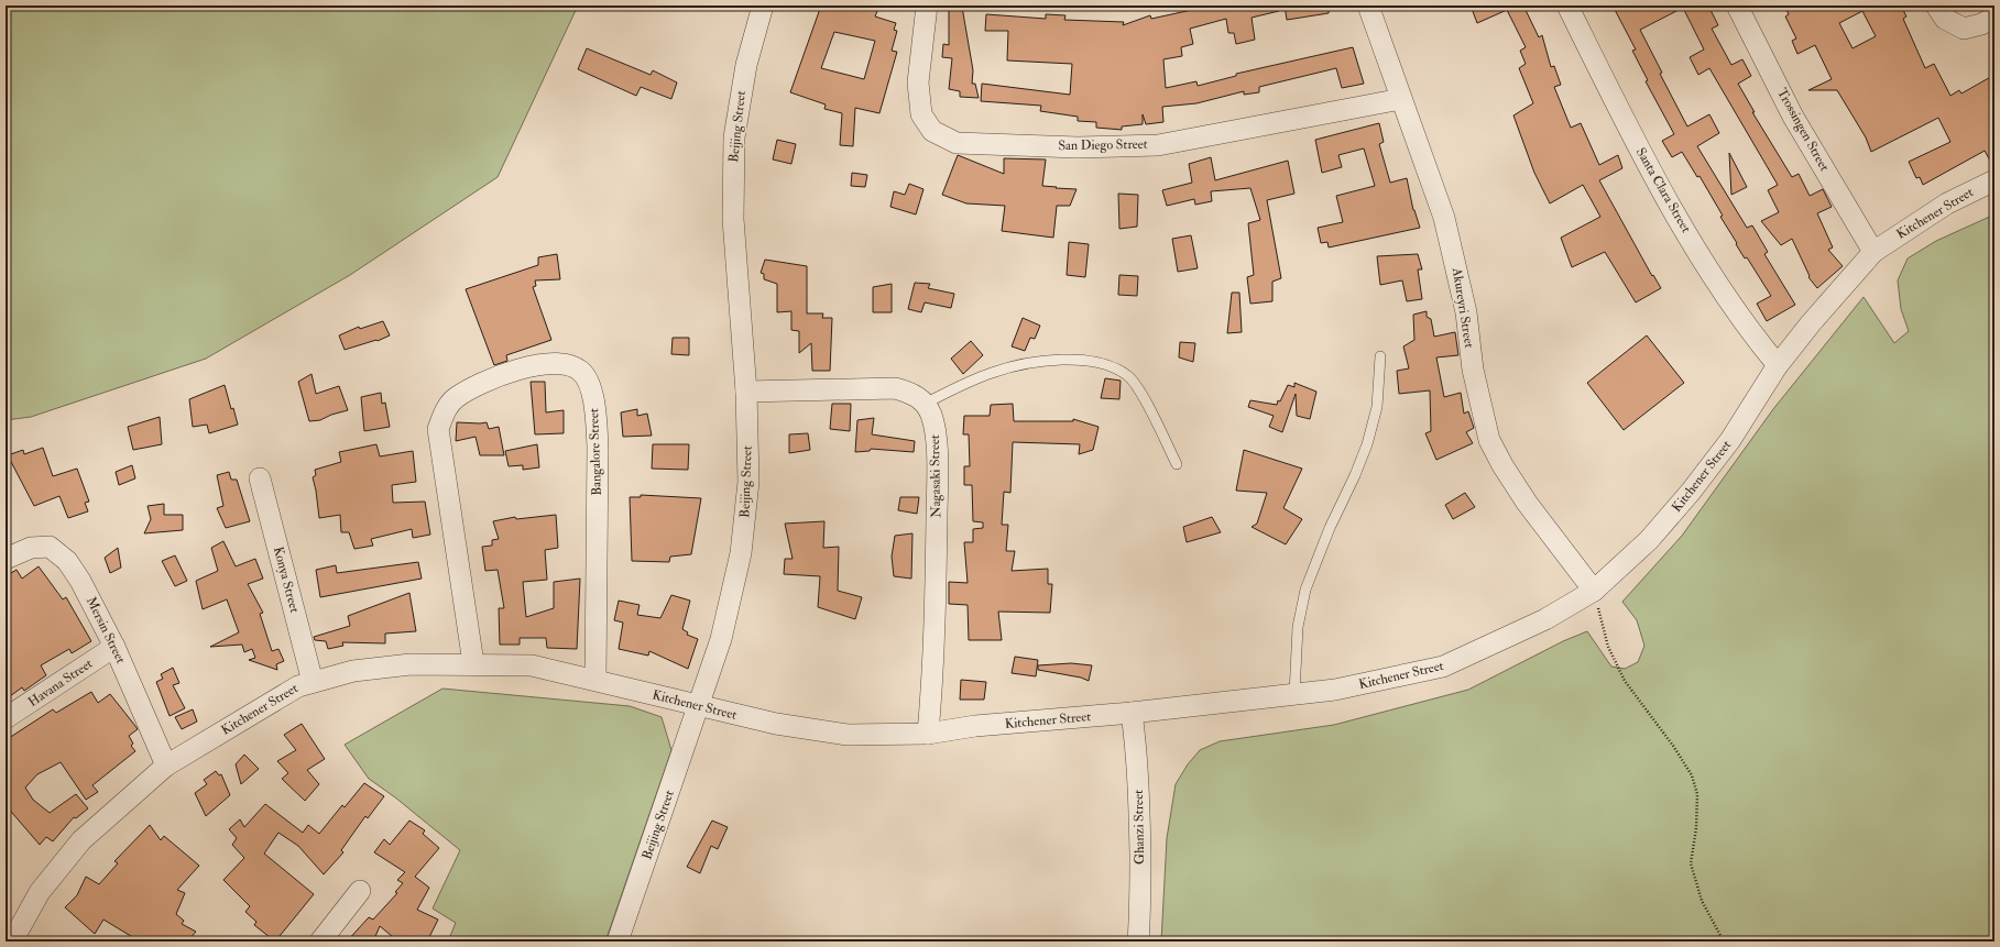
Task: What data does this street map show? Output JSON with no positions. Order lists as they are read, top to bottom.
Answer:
{
  "streets": {
    "street": [
      "Beijing Street",
      "Trossingen Street",
      "San Diego Street",
      "Santa Clara Street",
      "Kitchener Street",
      "Akureyri Street",
      "Bangalore Street",
      "Nagasaki Street",
      "Konya Street",
      "Mersin Street",
      "Havana Street",
      "Ghanzi Street"
    ]
  },
  "crossings": [
    ["Beijing Street", "Kitchener Street"],
    ["Trossingen Street", "Kitchener Street"],
    ["San Diego Street", "Akureyri Street"],
    ["Santa Clara Street", "Kitchener Street"],
    ["Kitchener Street", "Akureyri Street"],
    ["Kitchener Street", "Bangalore Street"],
    ["Kitchener Street", "Nagasaki Street"],
    ["Kitchener Street", "Konya Street"],
    ["Kitchener Street", "Mersin Street"],
    ["Kitchener Street", "Ghanzi Street"],
    ["Mersin Street", "Havana Street"]
  ]
}
